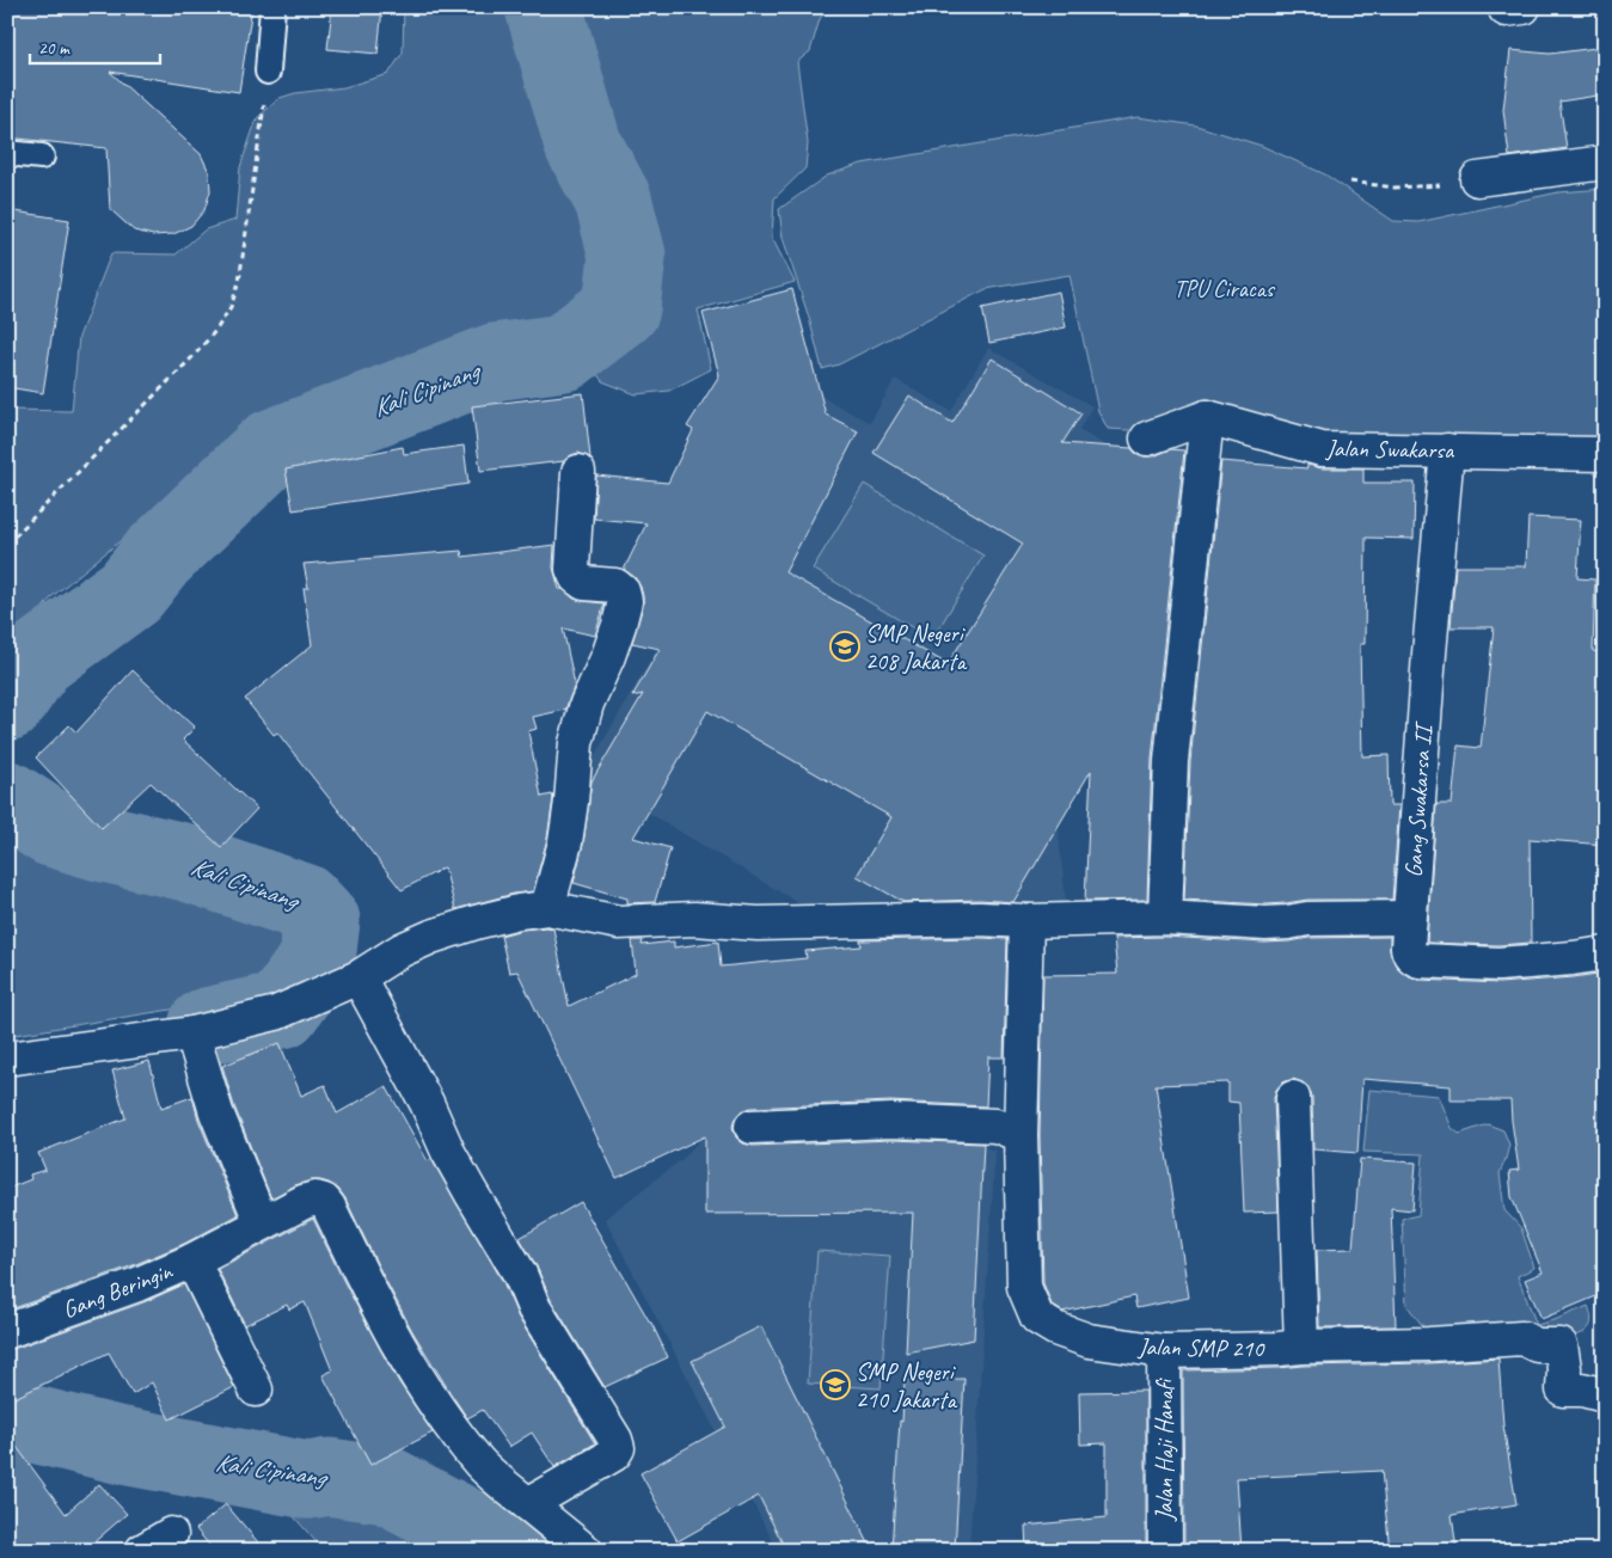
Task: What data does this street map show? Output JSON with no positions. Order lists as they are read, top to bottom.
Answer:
{
  "streets": {
    "street": [
      "Jalan Swakarsa",
      "Gang Swakarsa II",
      "Gang Beringin",
      "Jalan SMP 210",
      "Jalan Haji Hanafi"
    ]
  },
  "crossings": [
    ["Jalan Swakarsa", "Gang Swakarsa II"],
    ["Jalan SMP 210", "Jalan Haji Hanafi"]
  ],
  "water": ["Kali Cipinang"],
  "parks": ["TPU Ciracas"],
  "places": {
    "school or university": ["SMP Negeri 208 Jakarta", "SMP Negeri 210 Jakarta"]
  },
  "scale_bar": "20 m"
}
